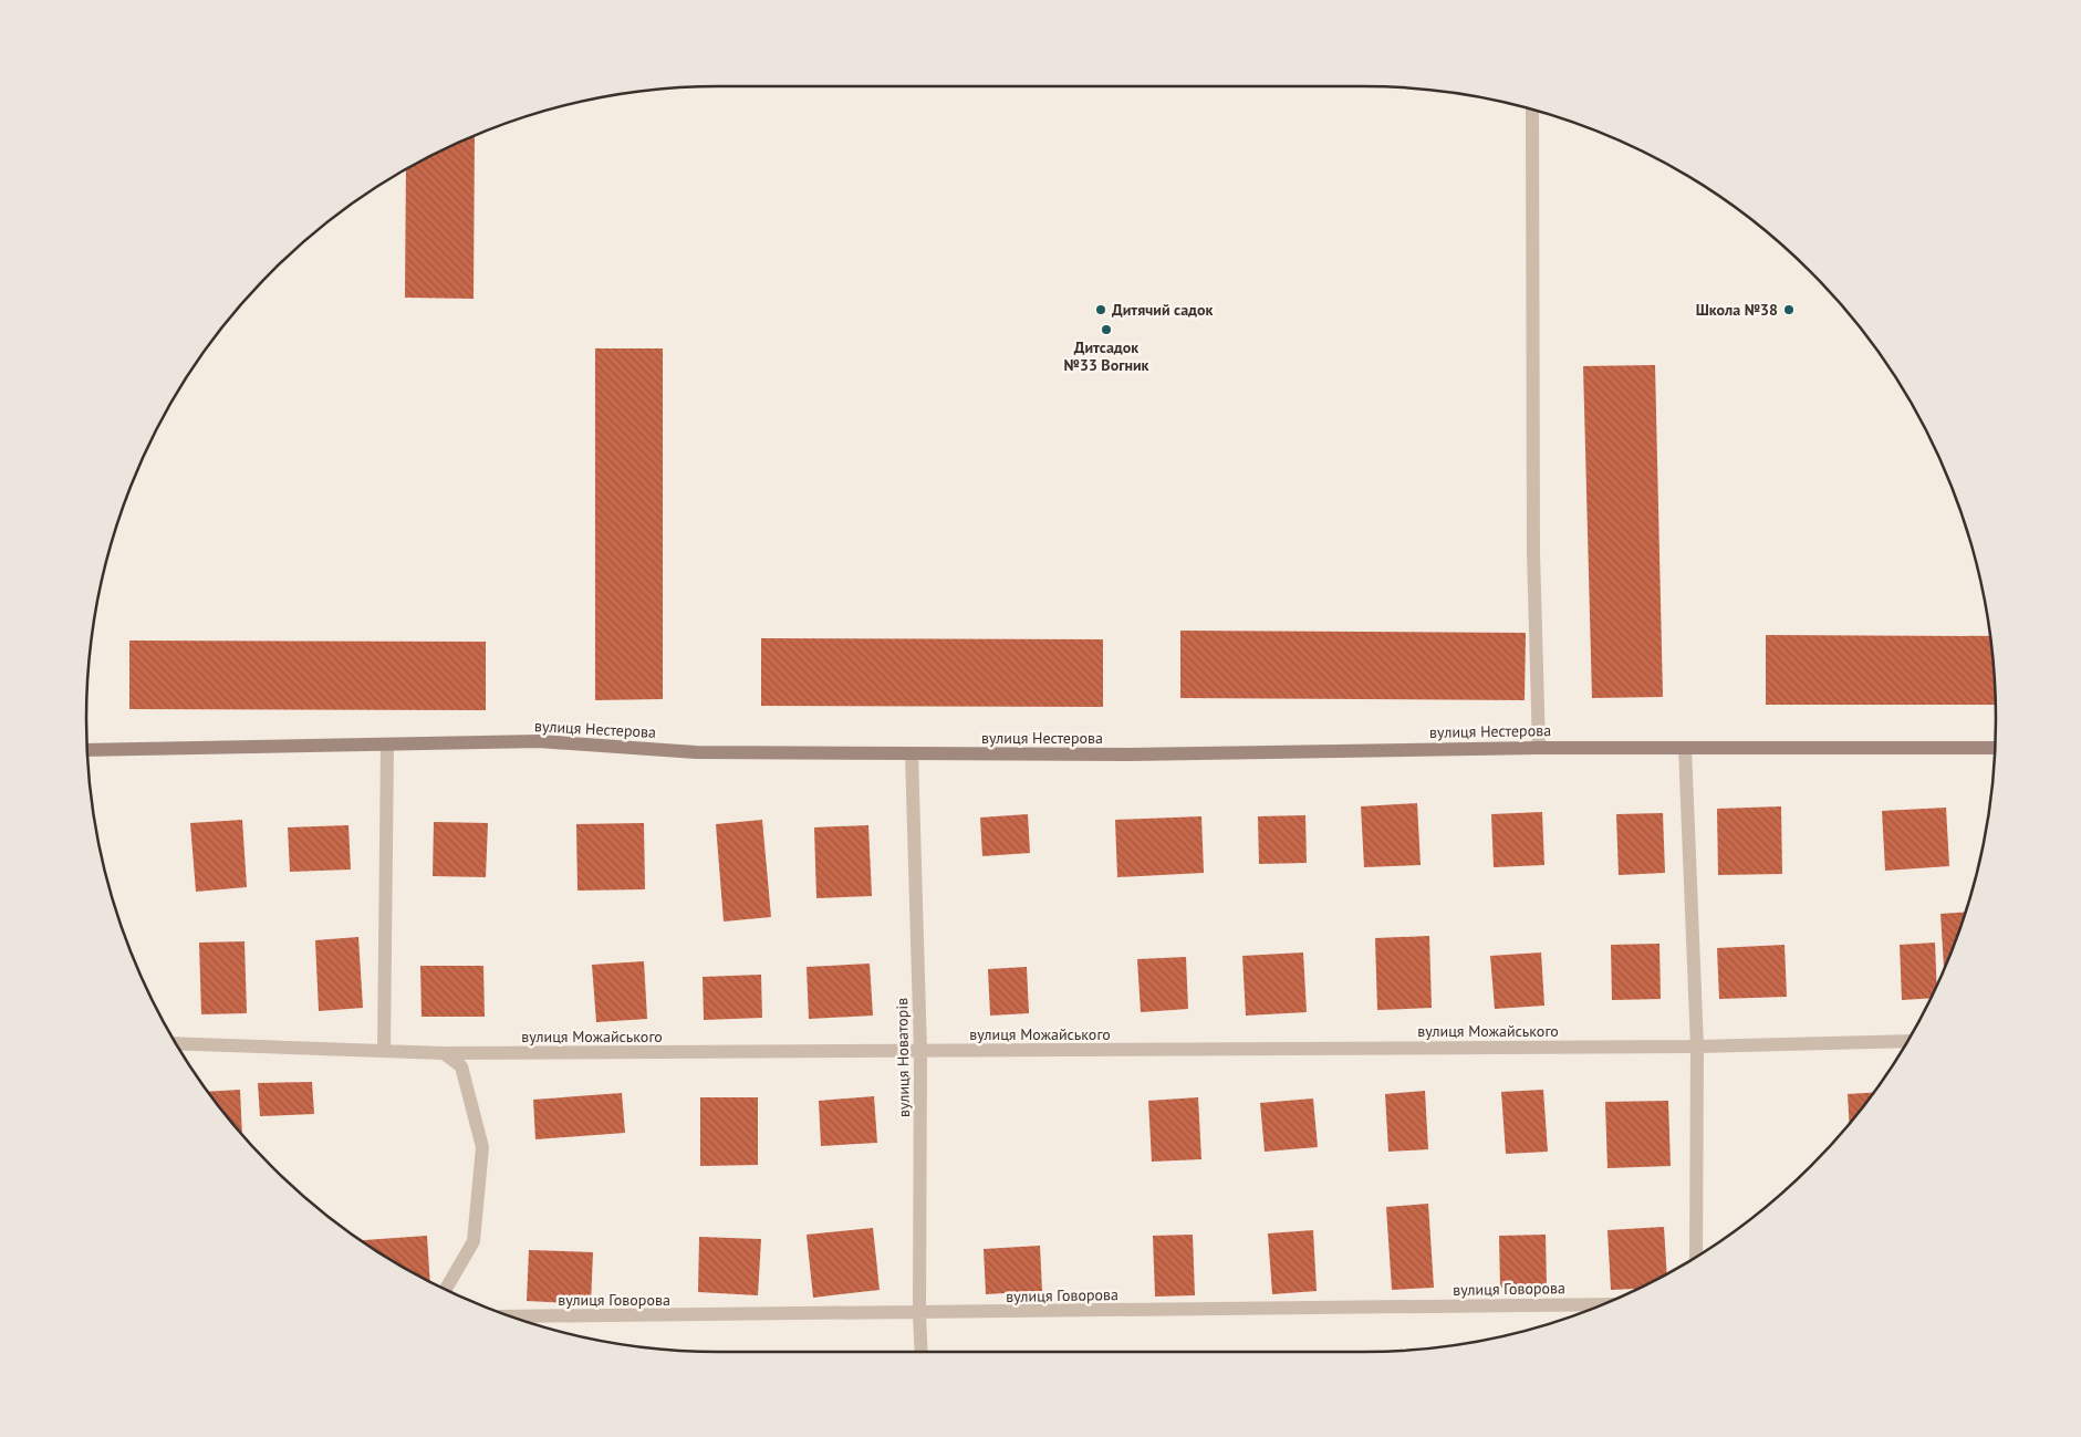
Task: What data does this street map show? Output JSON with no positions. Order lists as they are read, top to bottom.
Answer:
{
  "streets": {
    "street": [
      "вулиця Нестерова",
      "вулиця Можайського",
      "вулиця Новаторів",
      "вулиця Говорова"
    ]
  },
  "crossings": [
    ["вулиця Нестерова", "вулиця Новаторів"],
    ["вулиця Можайського", "вулиця Новаторів"],
    ["вулиця Новаторів", "вулиця Говорова"]
  ],
  "places": ["Дитячий садок", "Школа №38", "Дитсадок №33 Вогник"]
}
